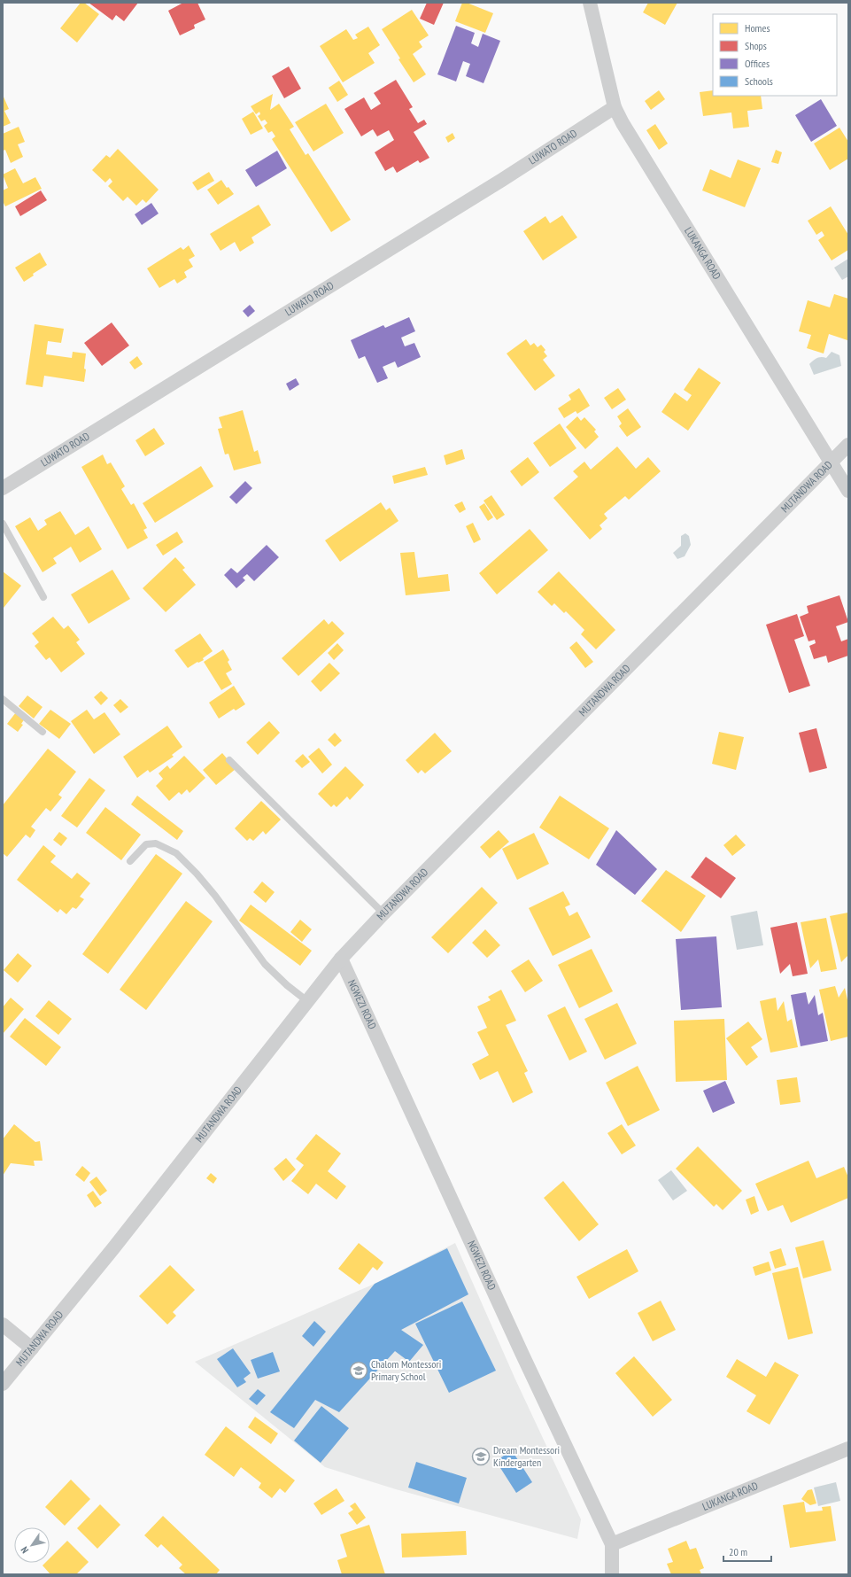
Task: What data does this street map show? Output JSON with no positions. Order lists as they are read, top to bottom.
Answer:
{
  "streets": {
    "street": [
      "LUWATO ROAD",
      "LUKANGA ROAD",
      "MUTANDWA ROAD",
      "NGWEZI ROAD"
    ]
  },
  "crossings": [
    ["LUWATO ROAD", "LUKANGA ROAD"],
    ["LUKANGA ROAD", "MUTANDWA ROAD"],
    ["LUKANGA ROAD", "NGWEZI ROAD"],
    ["MUTANDWA ROAD", "NGWEZI ROAD"]
  ],
  "places": {
    "school or university": ["Chalom Montessori Primary School", "Dream Montessori Kindergarten"]
  },
  "legend": [
    "Homes",
    "Shops",
    "Offices",
    "Schools"
  ],
  "scale_bar": "20 m",
  "north": "bottom left"
}
